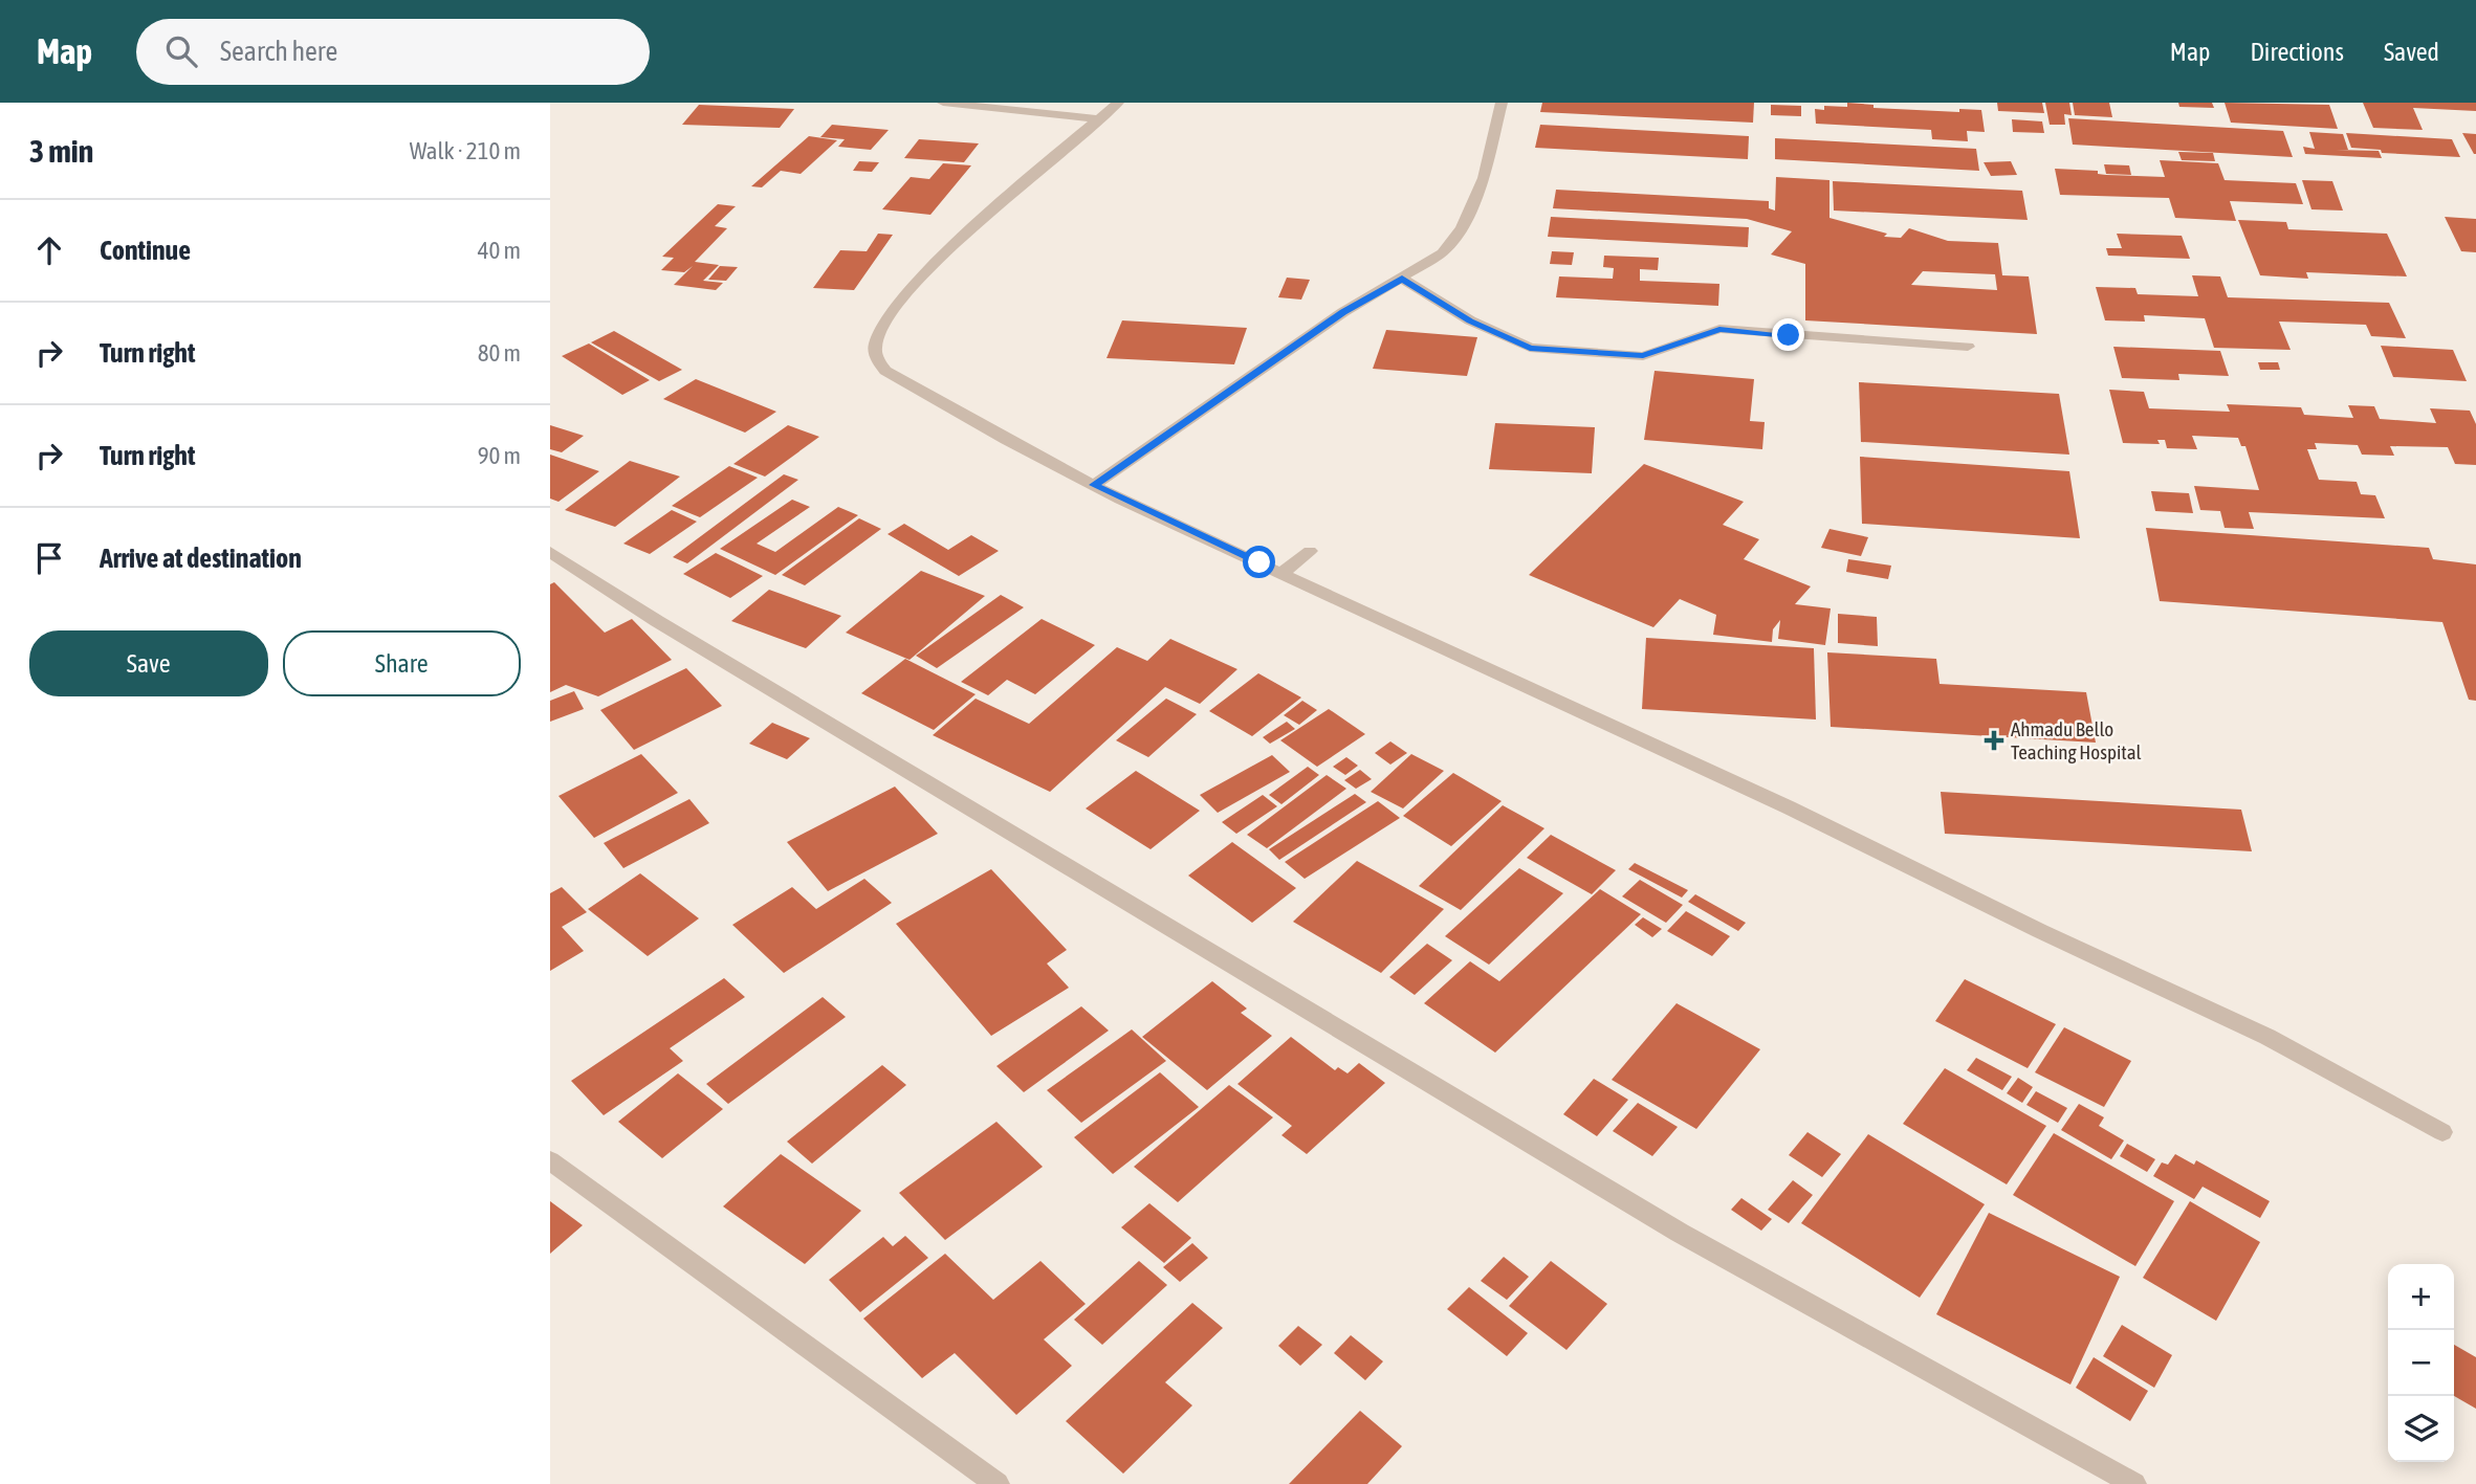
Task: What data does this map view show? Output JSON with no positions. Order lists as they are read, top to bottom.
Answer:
{
  "places": {
    "health": ["Ahmadu Bello Teaching Hospital"]
  },
  "page": {
    "header": "Map",
    "search": "Search here",
    "nav": ["Map", "Directions", "Saved"],
    "heading": ["3 min", "Walk · 210 m"],
    "list": [
      ["Continue", "40 m"],
      ["Turn right", "80 m"],
      ["Turn right", "90 m"],
      "Arrive at destination"
    ],
    "buttons": ["Save", "Share"],
    "map_buttons": ["+", "−"]
  }
}
